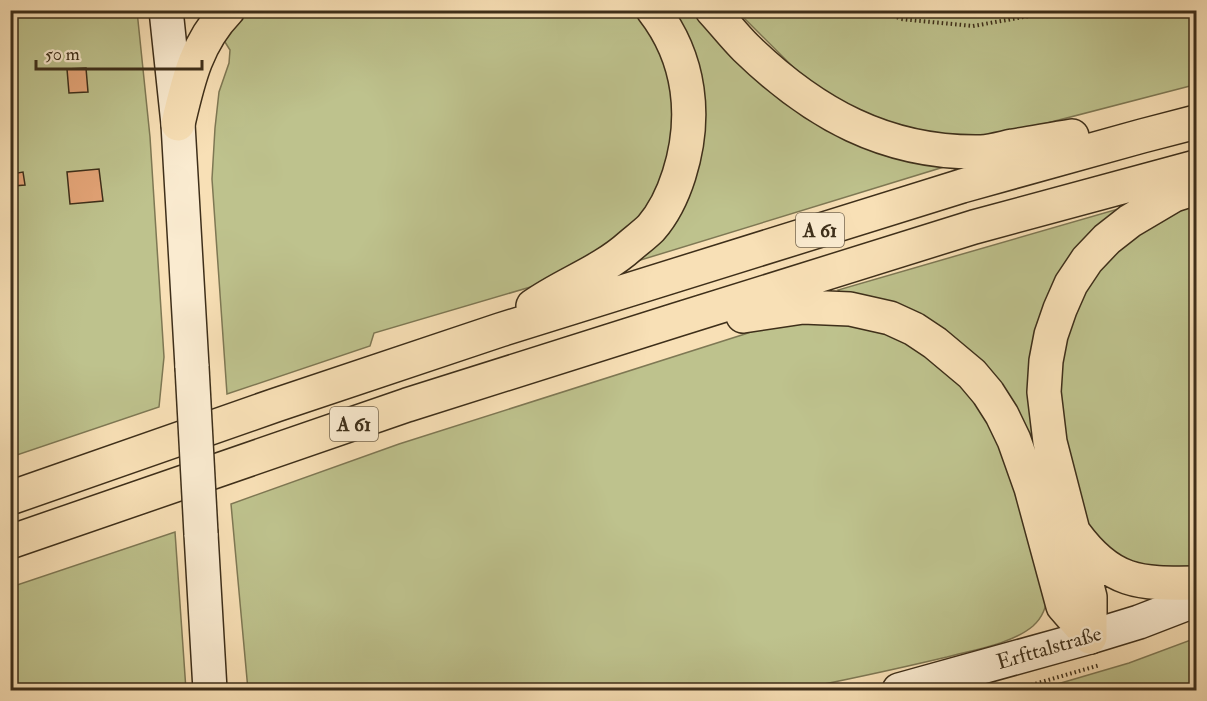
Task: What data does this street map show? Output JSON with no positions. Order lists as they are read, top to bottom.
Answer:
{
  "streets": {
    "highway": ["A 61"],
    "main road": ["Erfttalstraße"]
  },
  "scale_bar": "50 m"
}
